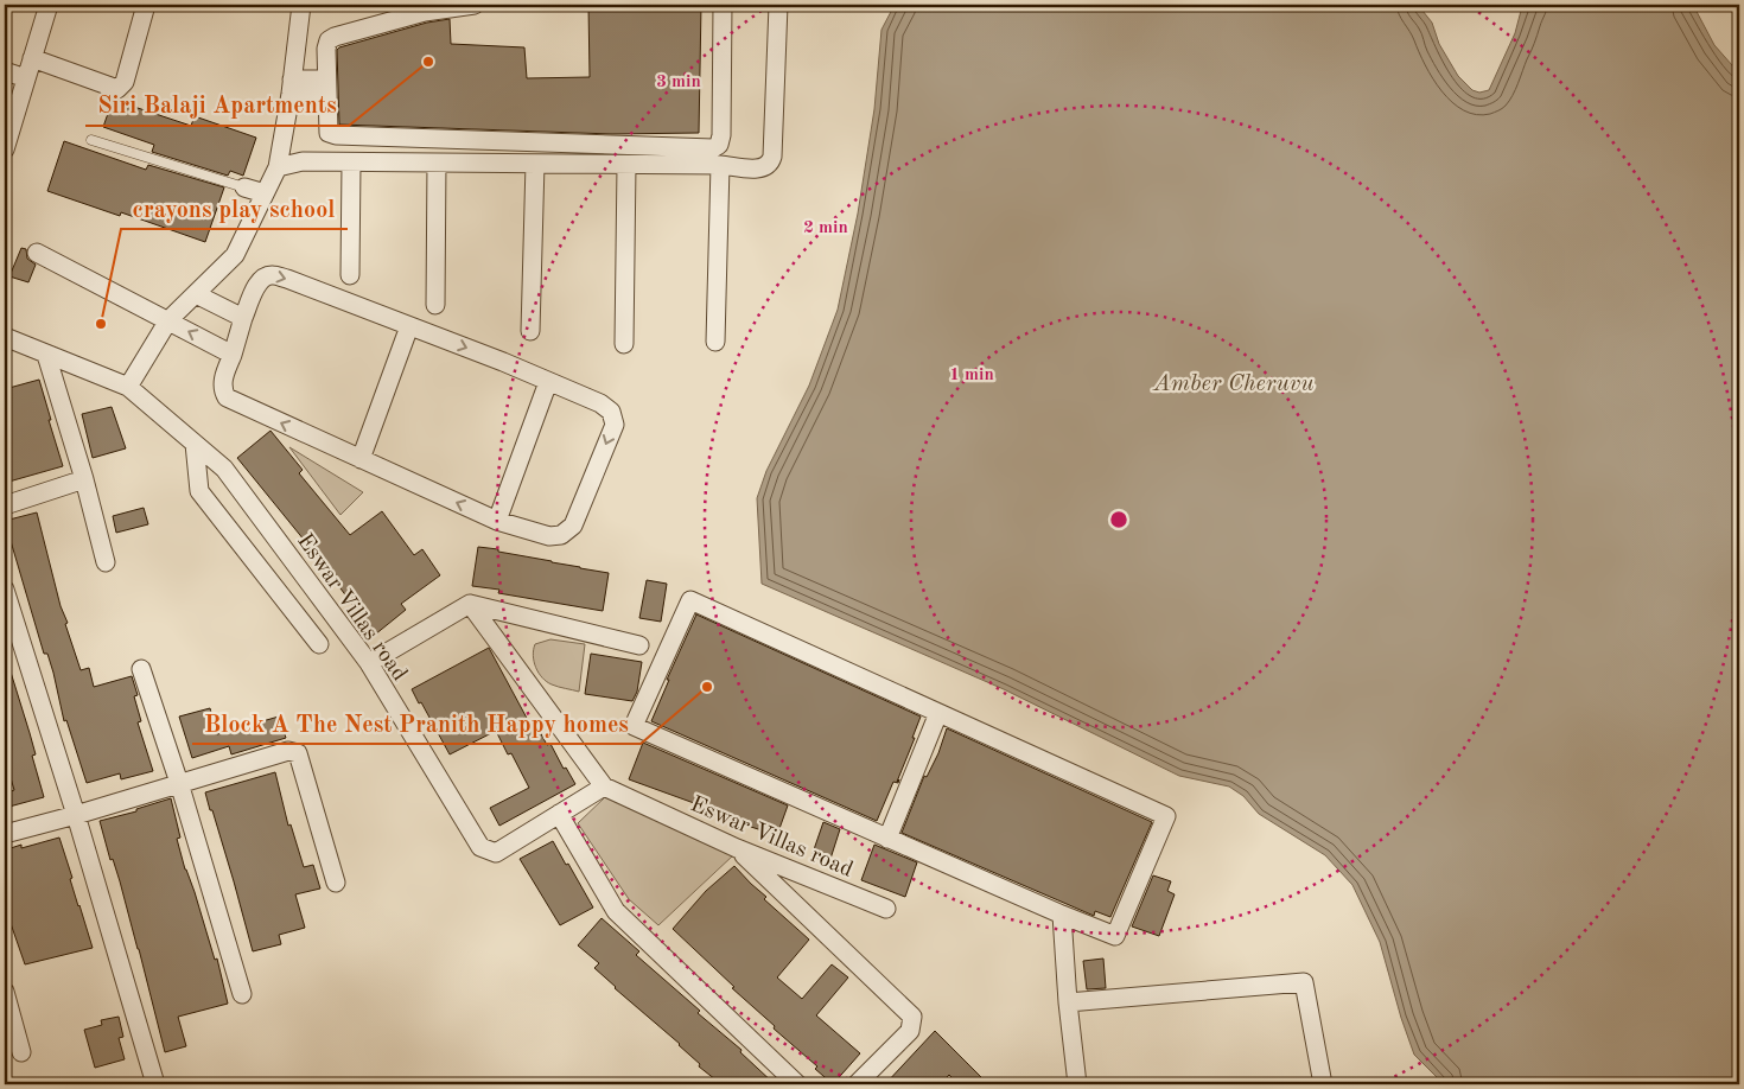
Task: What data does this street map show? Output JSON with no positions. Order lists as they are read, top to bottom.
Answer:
{
  "streets": {
    "street": ["Eswar Villas road"]
  },
  "water": ["Amber Cheruvu"],
  "places": ["Siri Balaji Apartments", "crayons play school", "Block A The Nest Pranith Happy homes"],
  "rings": ["3 min", "2 min", "1 min"]
}
